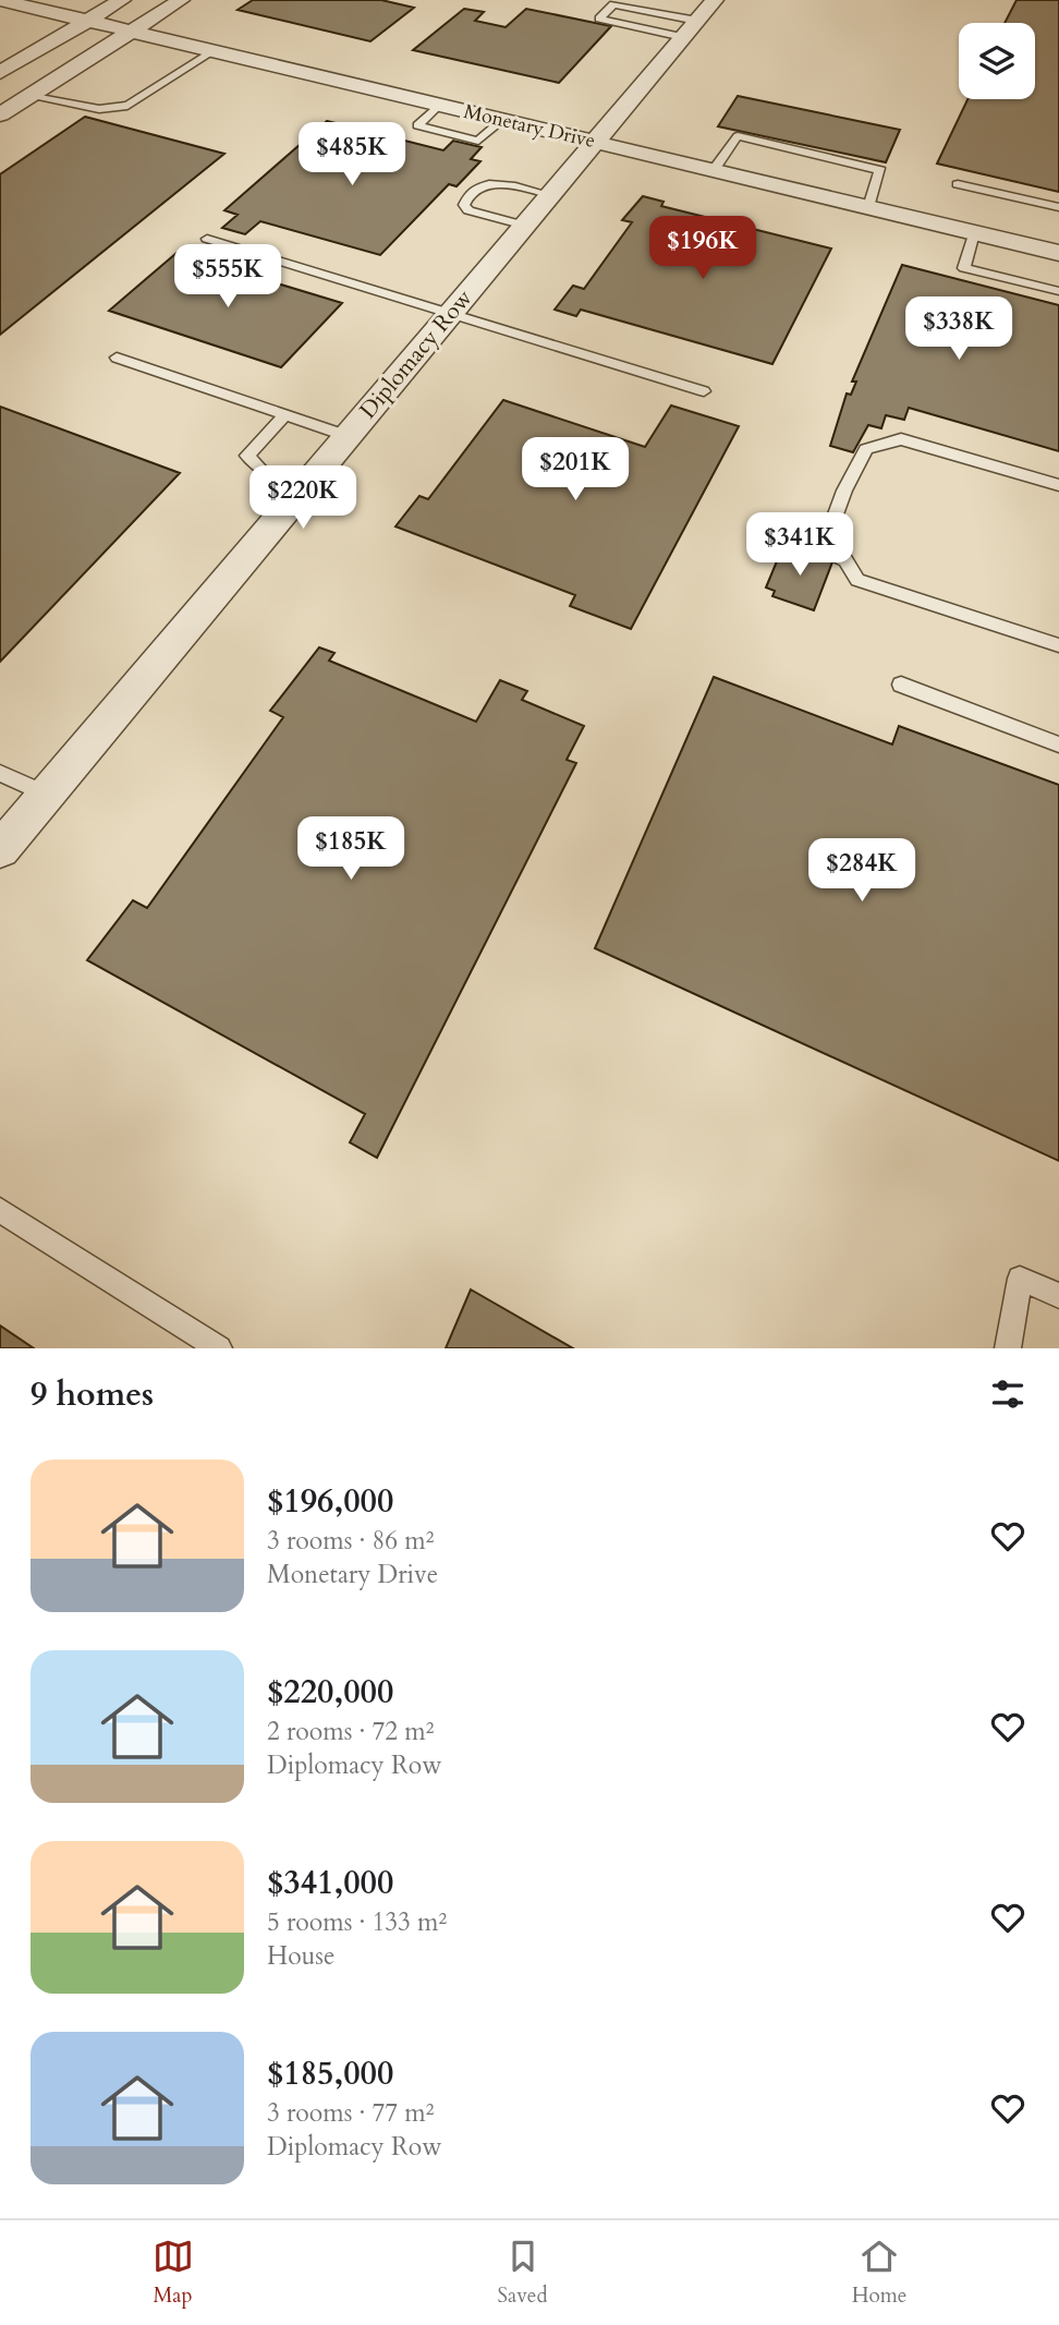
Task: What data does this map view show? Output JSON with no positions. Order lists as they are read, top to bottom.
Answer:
{
  "streets": {
    "street": ["Monetary Drive", "Diplomacy Row"]
  },
  "crossings": [
    ["Monetary Drive", "Diplomacy Row"]
  ],
  "page": {
    "price": [
      "$485K",
      "$196K",
      "$555K",
      "$338K",
      "$201K",
      "$220K",
      "$341K",
      "$185K",
      "$284K"
    ],
    "heading": "9 homes",
    "list": [
      {
        "name": "$196,000",
        "note": "3 rooms · 86 m² · Monetary Drive"
      },
      {
        "name": "$220,000",
        "note": "2 rooms · 72 m² · Diplomacy Row"
      },
      {
        "name": "$341,000",
        "note": "5 rooms · 133 m² · House"
      },
      {
        "name": "$185,000",
        "note": "3 rooms · 77 m² · Diplomacy Row"
      }
    ],
    "tabs": ["Map", "Saved", "Home"]
  }
}
